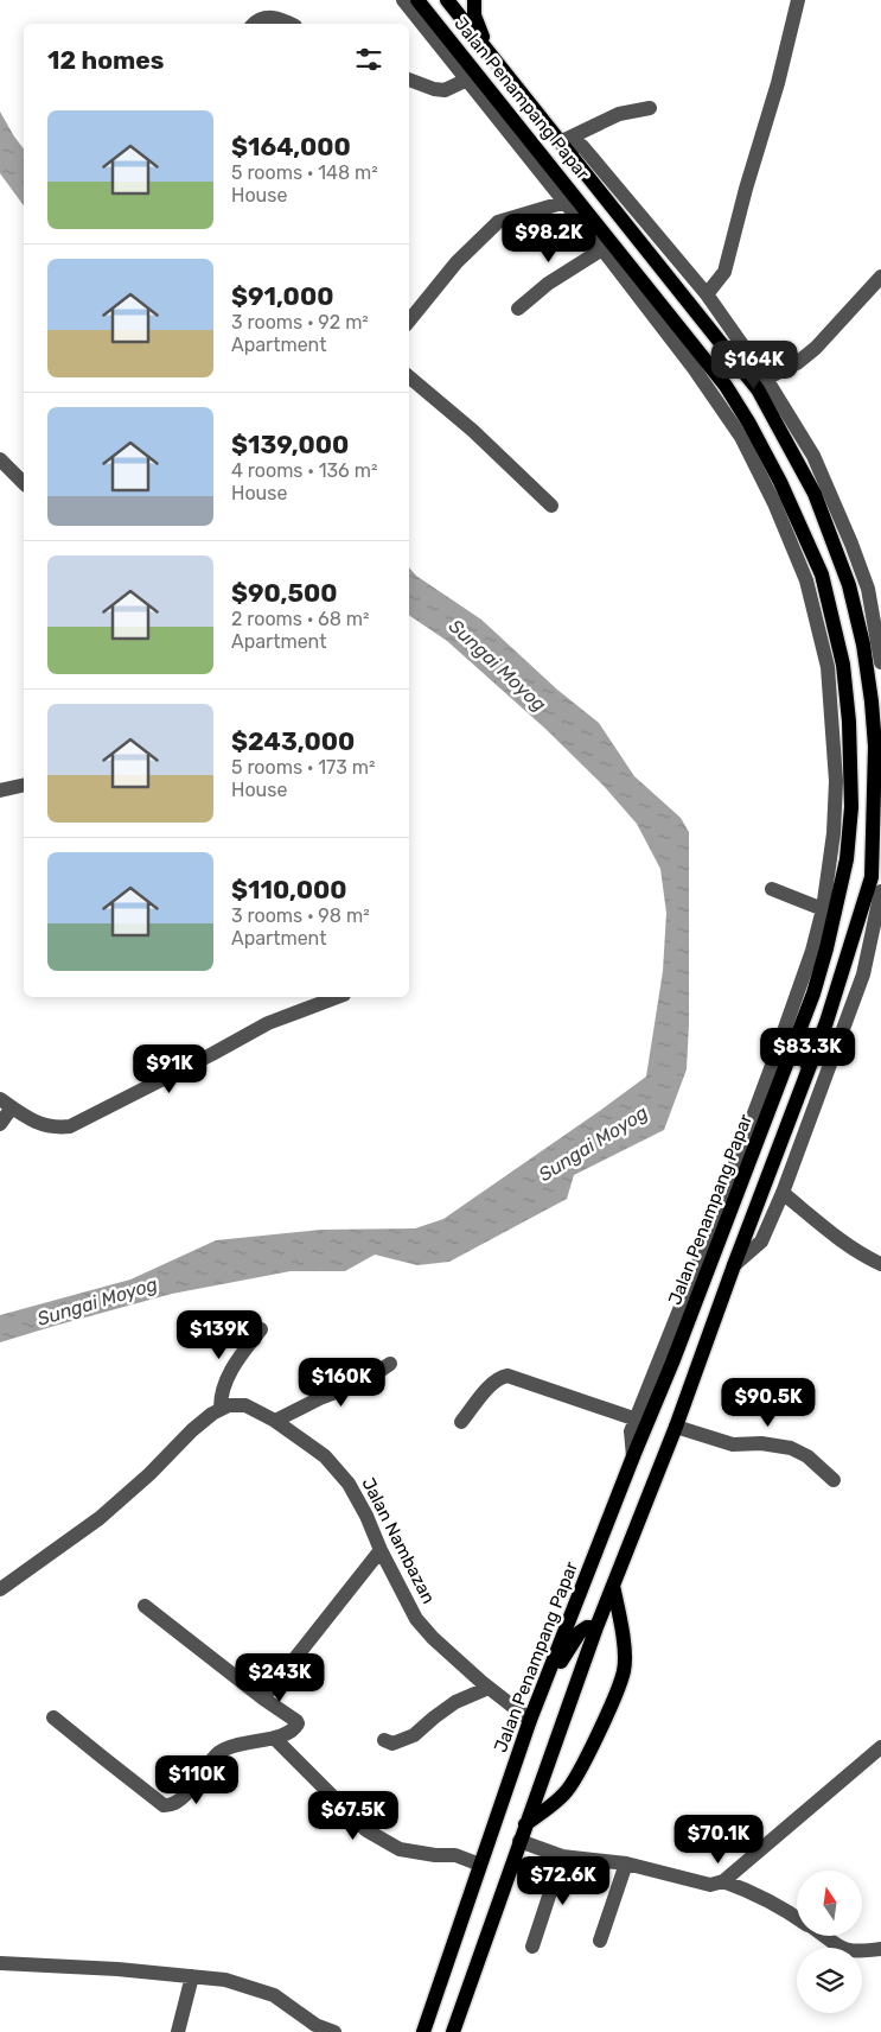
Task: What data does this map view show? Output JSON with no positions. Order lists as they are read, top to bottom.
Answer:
{
  "streets": {
    "main road": ["Jalan Penampang Papar"],
    "street": ["Jalan Nambazan"]
  },
  "crossings": [
    ["Jalan Penampang Papar", "Jalan Nambazan"]
  ],
  "water": ["Sungai Moyog"],
  "north": "top",
  "page": {
    "heading": "12 homes",
    "list": [
      {
        "name": "$164,000",
        "note": "5 rooms · 148 m² · House"
      },
      {
        "name": "$91,000",
        "note": "3 rooms · 92 m² · Apartment"
      },
      {
        "name": "$139,000",
        "note": "4 rooms · 136 m² · House"
      },
      {
        "name": "$90,500",
        "note": "2 rooms · 68 m² · Apartment"
      },
      {
        "name": "$243,000",
        "note": "5 rooms · 173 m² · House"
      },
      {
        "name": "$110,000",
        "note": "3 rooms · 98 m² · Apartment"
      }
    ],
    "price": [
      "$98.2K",
      "$164K",
      "$83.3K",
      "$91K",
      "$139K",
      "$160K",
      "$90.5K",
      "$243K",
      "$110K",
      "$67.5K",
      "$70.1K",
      "$72.6K"
    ]
  }
}
